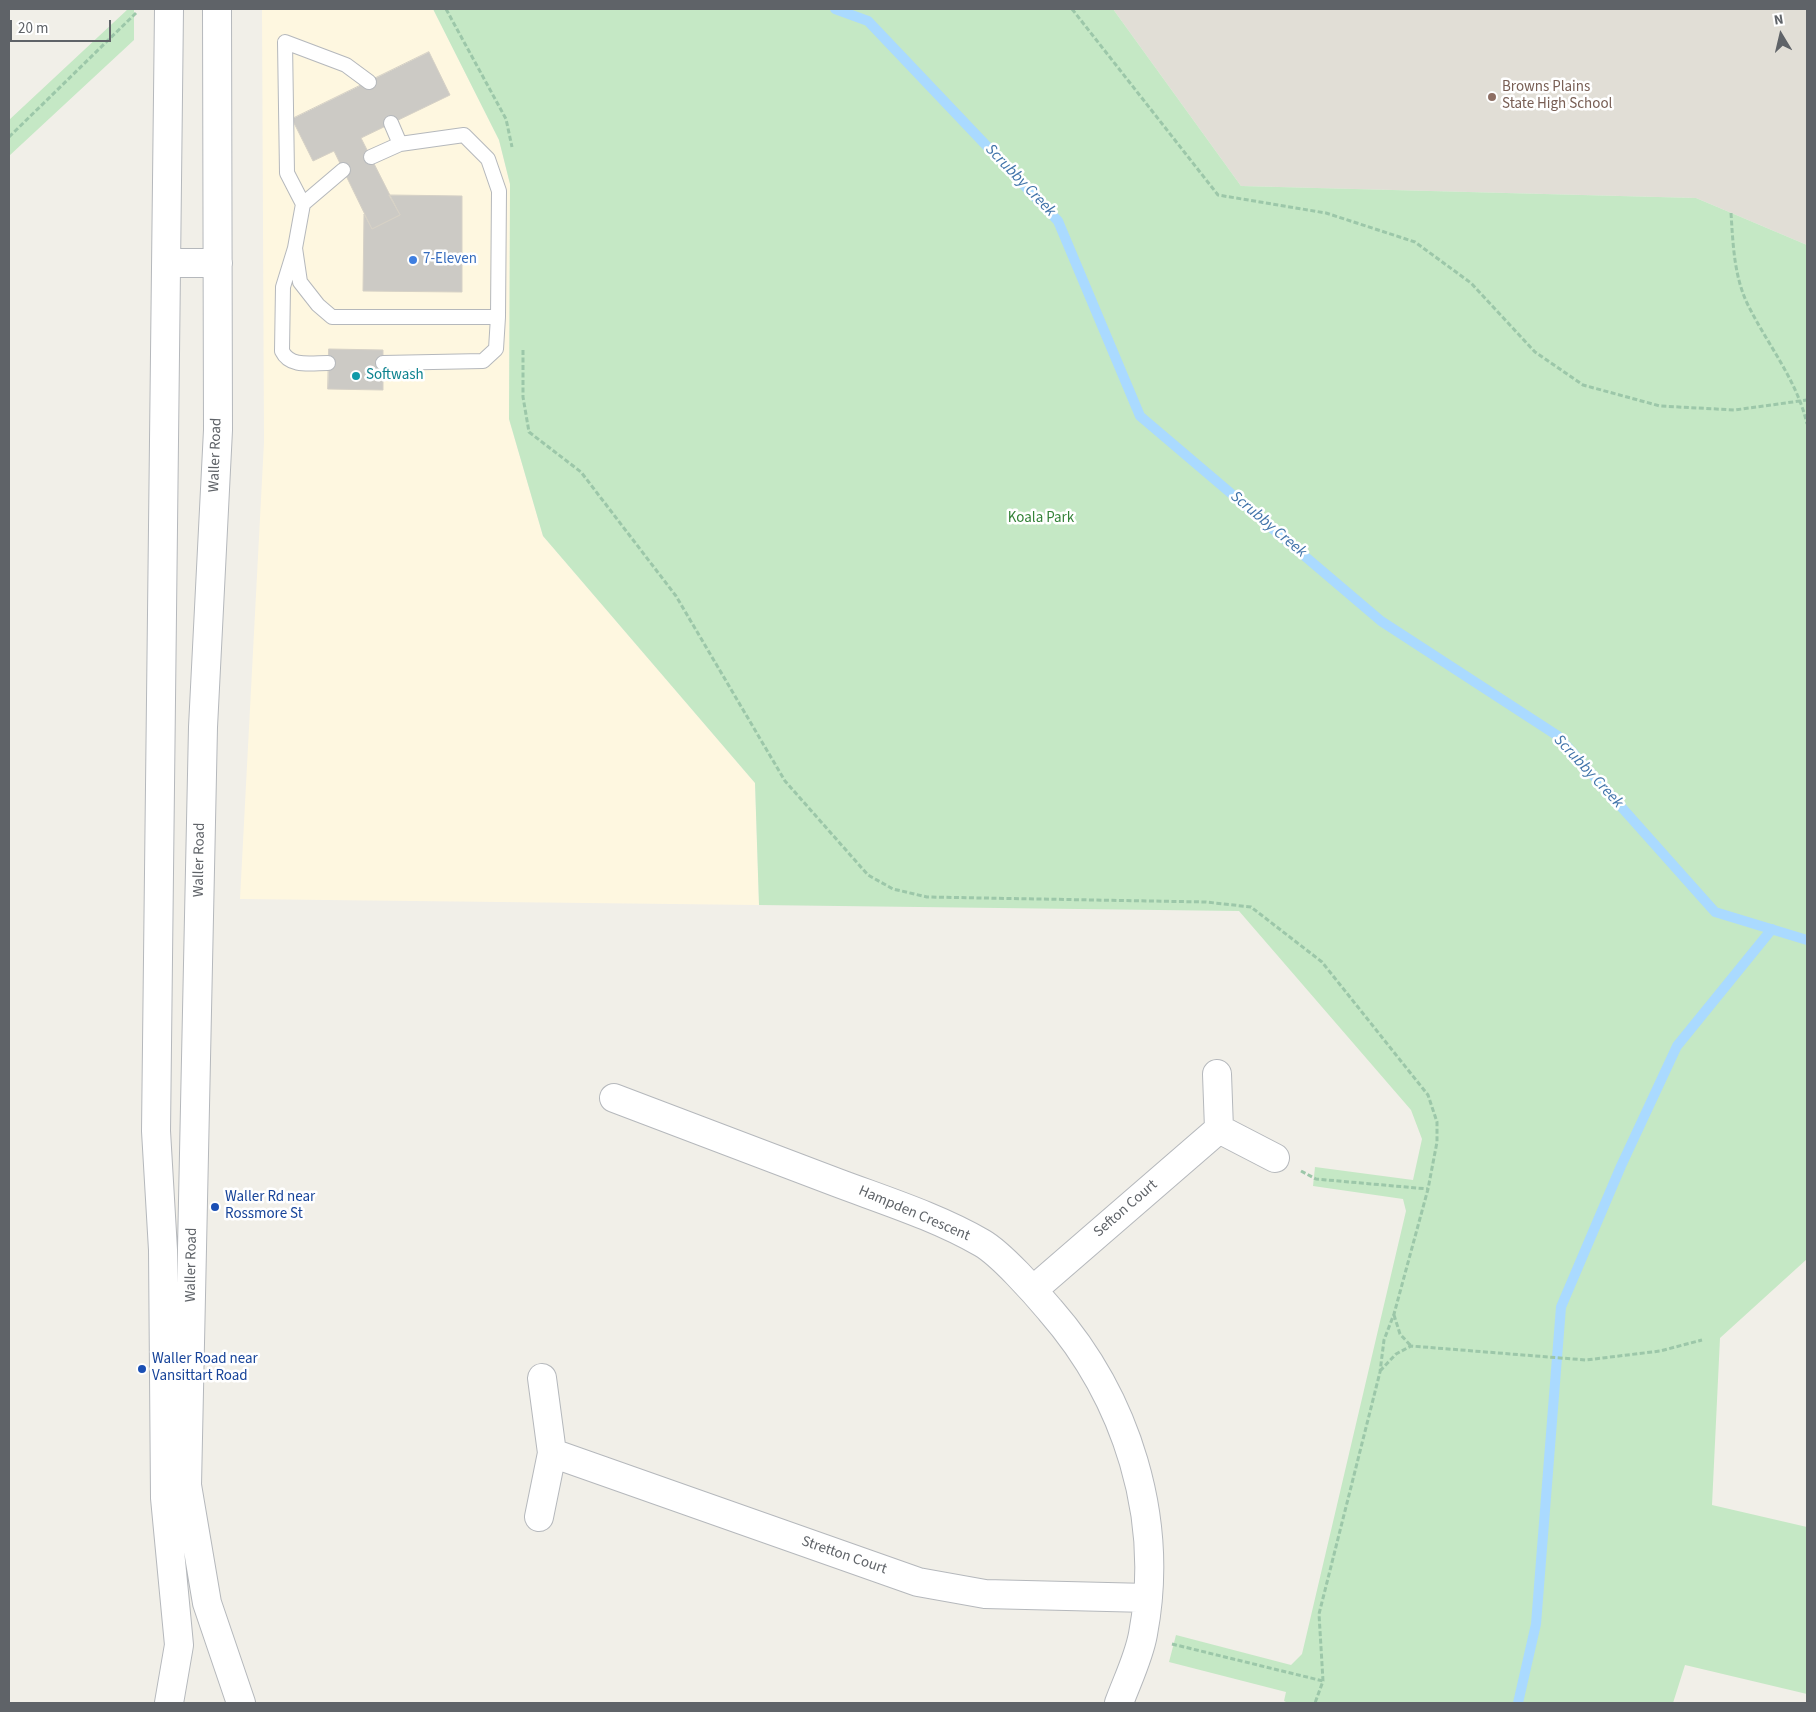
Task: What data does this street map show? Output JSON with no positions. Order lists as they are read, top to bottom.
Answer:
{
  "streets": {
    "street": [
      "Waller Road",
      "Sefton Court",
      "Hampden Crescent",
      "Stretton Court"
    ]
  },
  "crossings": [
    ["Sefton Court", "Hampden Crescent"],
    ["Hampden Crescent", "Stretton Court"]
  ],
  "water": ["Scrubby Creek"],
  "parks": ["Koala Park"],
  "places": [
    "Browns Plains State High School",
    "7-Eleven",
    "Softwash",
    "Waller Rd near Rossmore St",
    "Waller Road near Vansittart Road"
  ],
  "scale_bar": "20 m",
  "north": "top"
}
